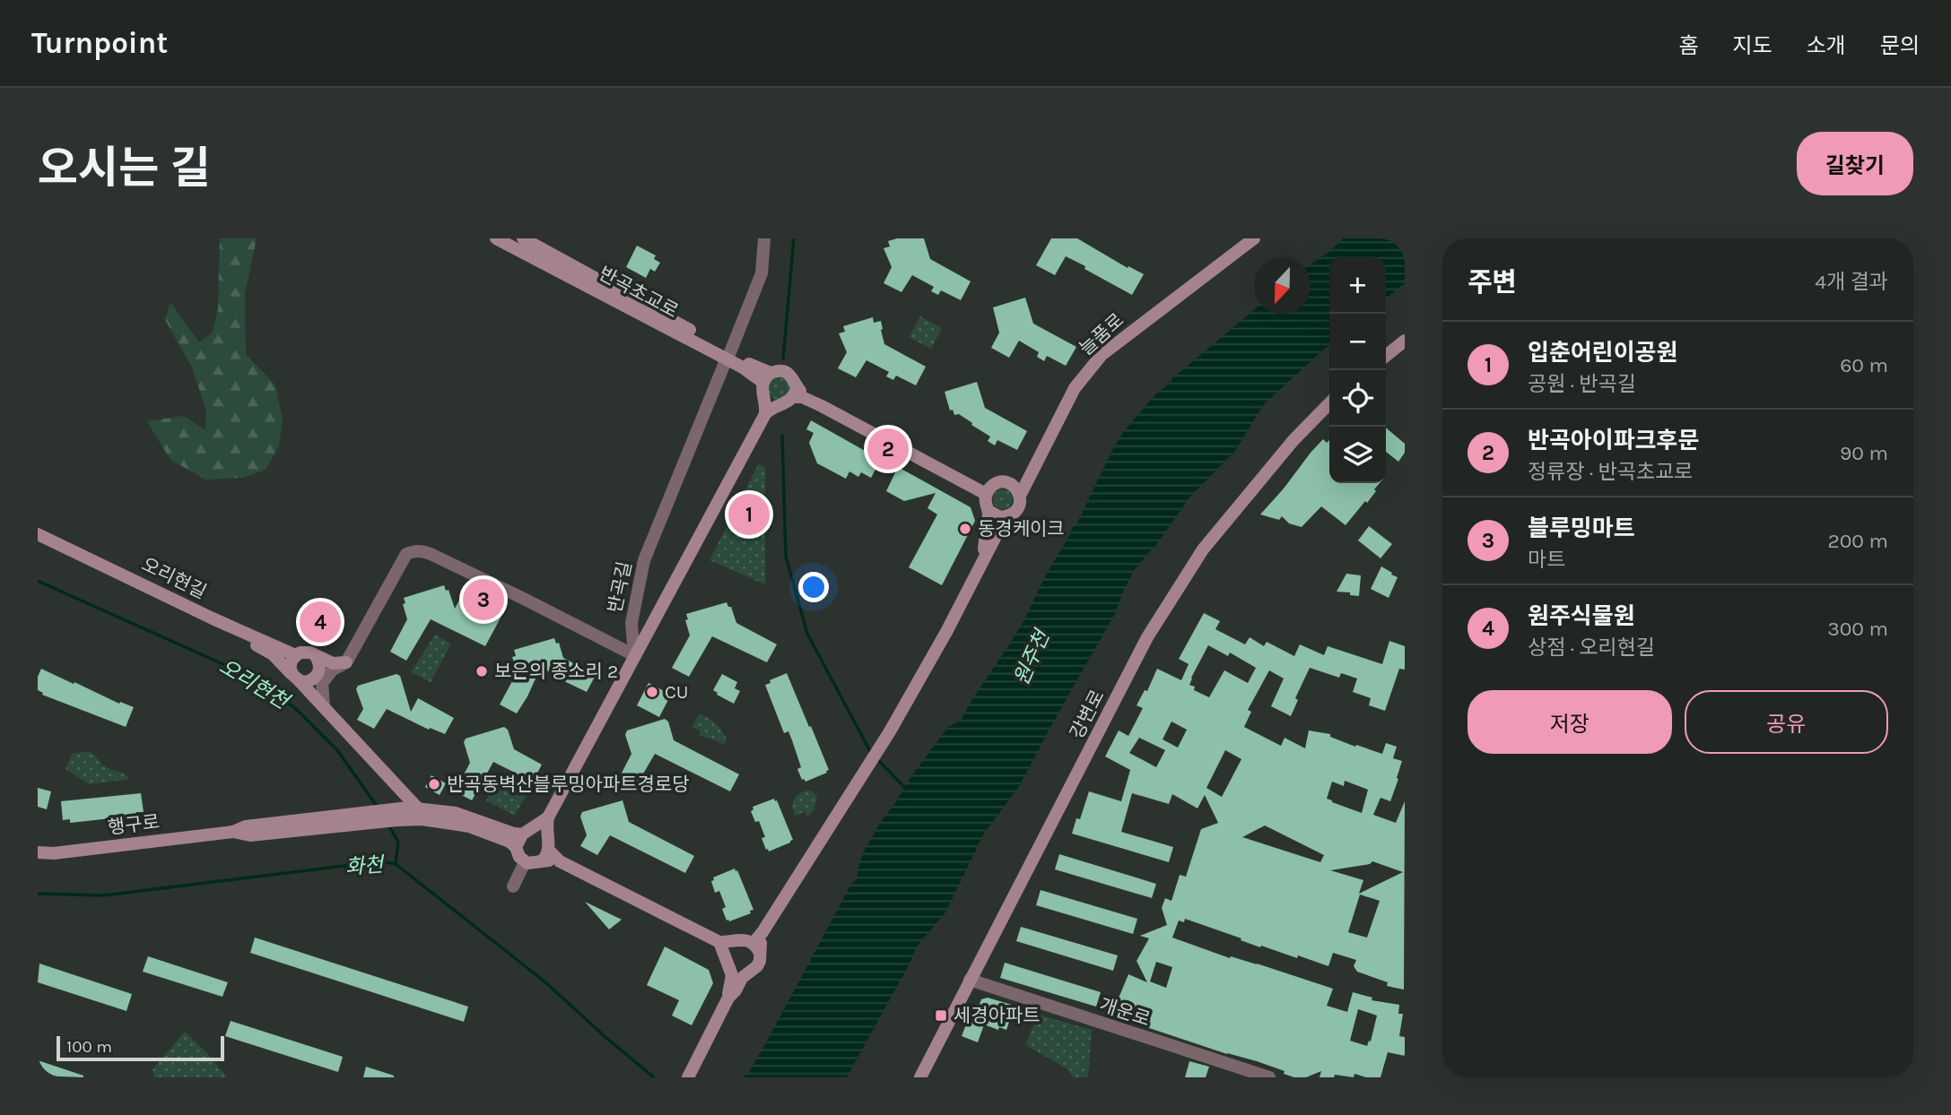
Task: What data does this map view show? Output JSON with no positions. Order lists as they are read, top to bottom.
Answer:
{
  "streets": {
    "street": [
      "반곡초교로",
      "늘품로",
      "오리현길",
      "반곡길",
      "강변로",
      "행구로",
      "개운로"
    ]
  },
  "crossings": [
    ["반곡초교로", "반곡길"],
    ["강변로", "개운로"]
  ],
  "water": ["원주천", "오리현천", "화천"],
  "places": {
    "other": [
      "동경케이크",
      "보은의 종소리 2",
      "CU",
      "반곡동벽산블루밍아파트경로당"
    ],
    "transit": ["세경아파트"]
  },
  "scale_bar": "100 m",
  "north": "bottom",
  "page": {
    "header": "Turnpoint",
    "nav": [
      "홈",
      "지도",
      "소개",
      "문의"
    ],
    "title": "오시는 길",
    "buttons": [
      "길찾기",
      ["저장", "공유"]
    ],
    "heading": ["주변", "4개 결과"],
    "map_buttons": ["+", "−"],
    "list": [
      {
        "mark": "1",
        "name": "입춘어린이공원",
        "note": "공원 · 반곡길",
        "value": "60 m"
      },
      {
        "mark": "2",
        "name": "반곡아이파크후문",
        "note": "정류장 · 반곡초교로",
        "value": "90 m"
      },
      {
        "mark": "3",
        "name": "블루밍마트",
        "note": "마트",
        "value": "200 m"
      },
      {
        "mark": "4",
        "name": "원주식물원",
        "note": "상점 · 오리현길",
        "value": "300 m"
      }
    ],
    "pins": [
      "2",
      "1",
      "3",
      "4"
    ],
    "scale": "100 m"
  }
}
